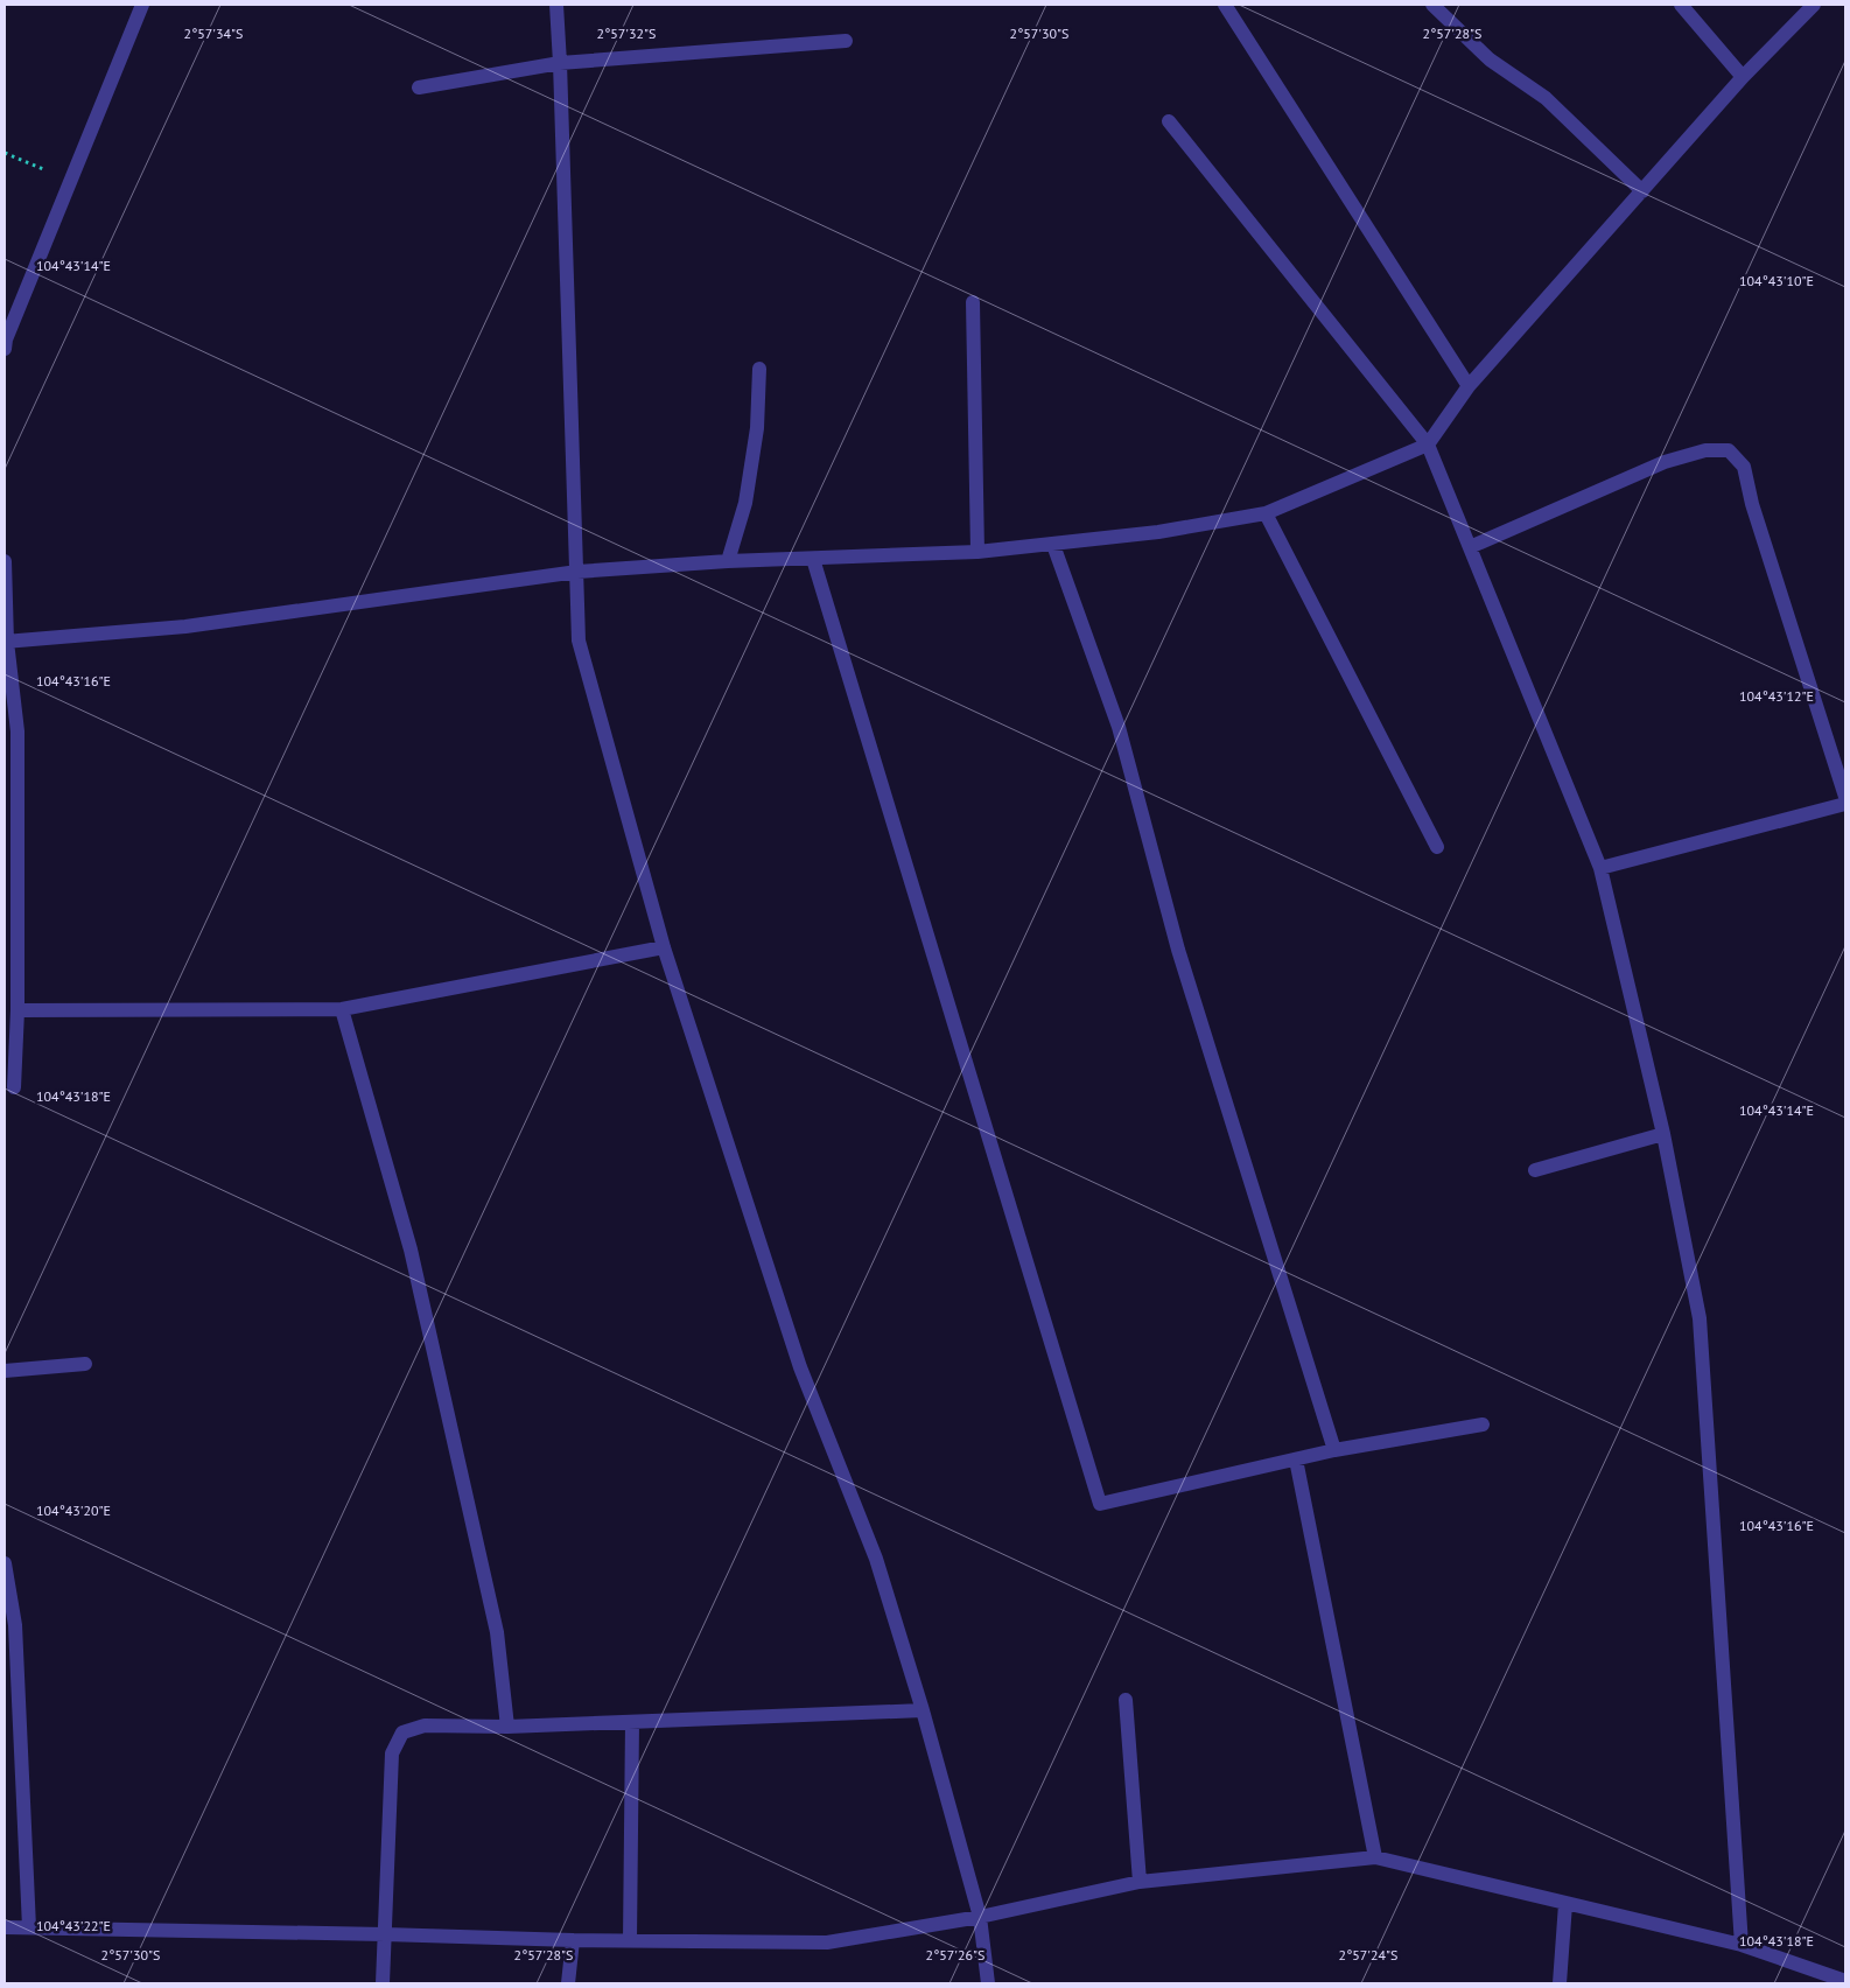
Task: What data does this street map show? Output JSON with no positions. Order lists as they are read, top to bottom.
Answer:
{
  "coordinates": [
    "2°57'34\"S",
    "2°57'32\"S",
    "2°57'30\"S",
    "2°57'28\"S",
    "104°43'14\"E",
    "104°43'10\"E",
    "104°43'16\"E",
    "104°43'12\"E",
    "104°43'18\"E",
    "104°43'20\"E",
    "104°43'22\"E",
    "2°57'26\"S",
    "2°57'24\"S"
  ]
}
